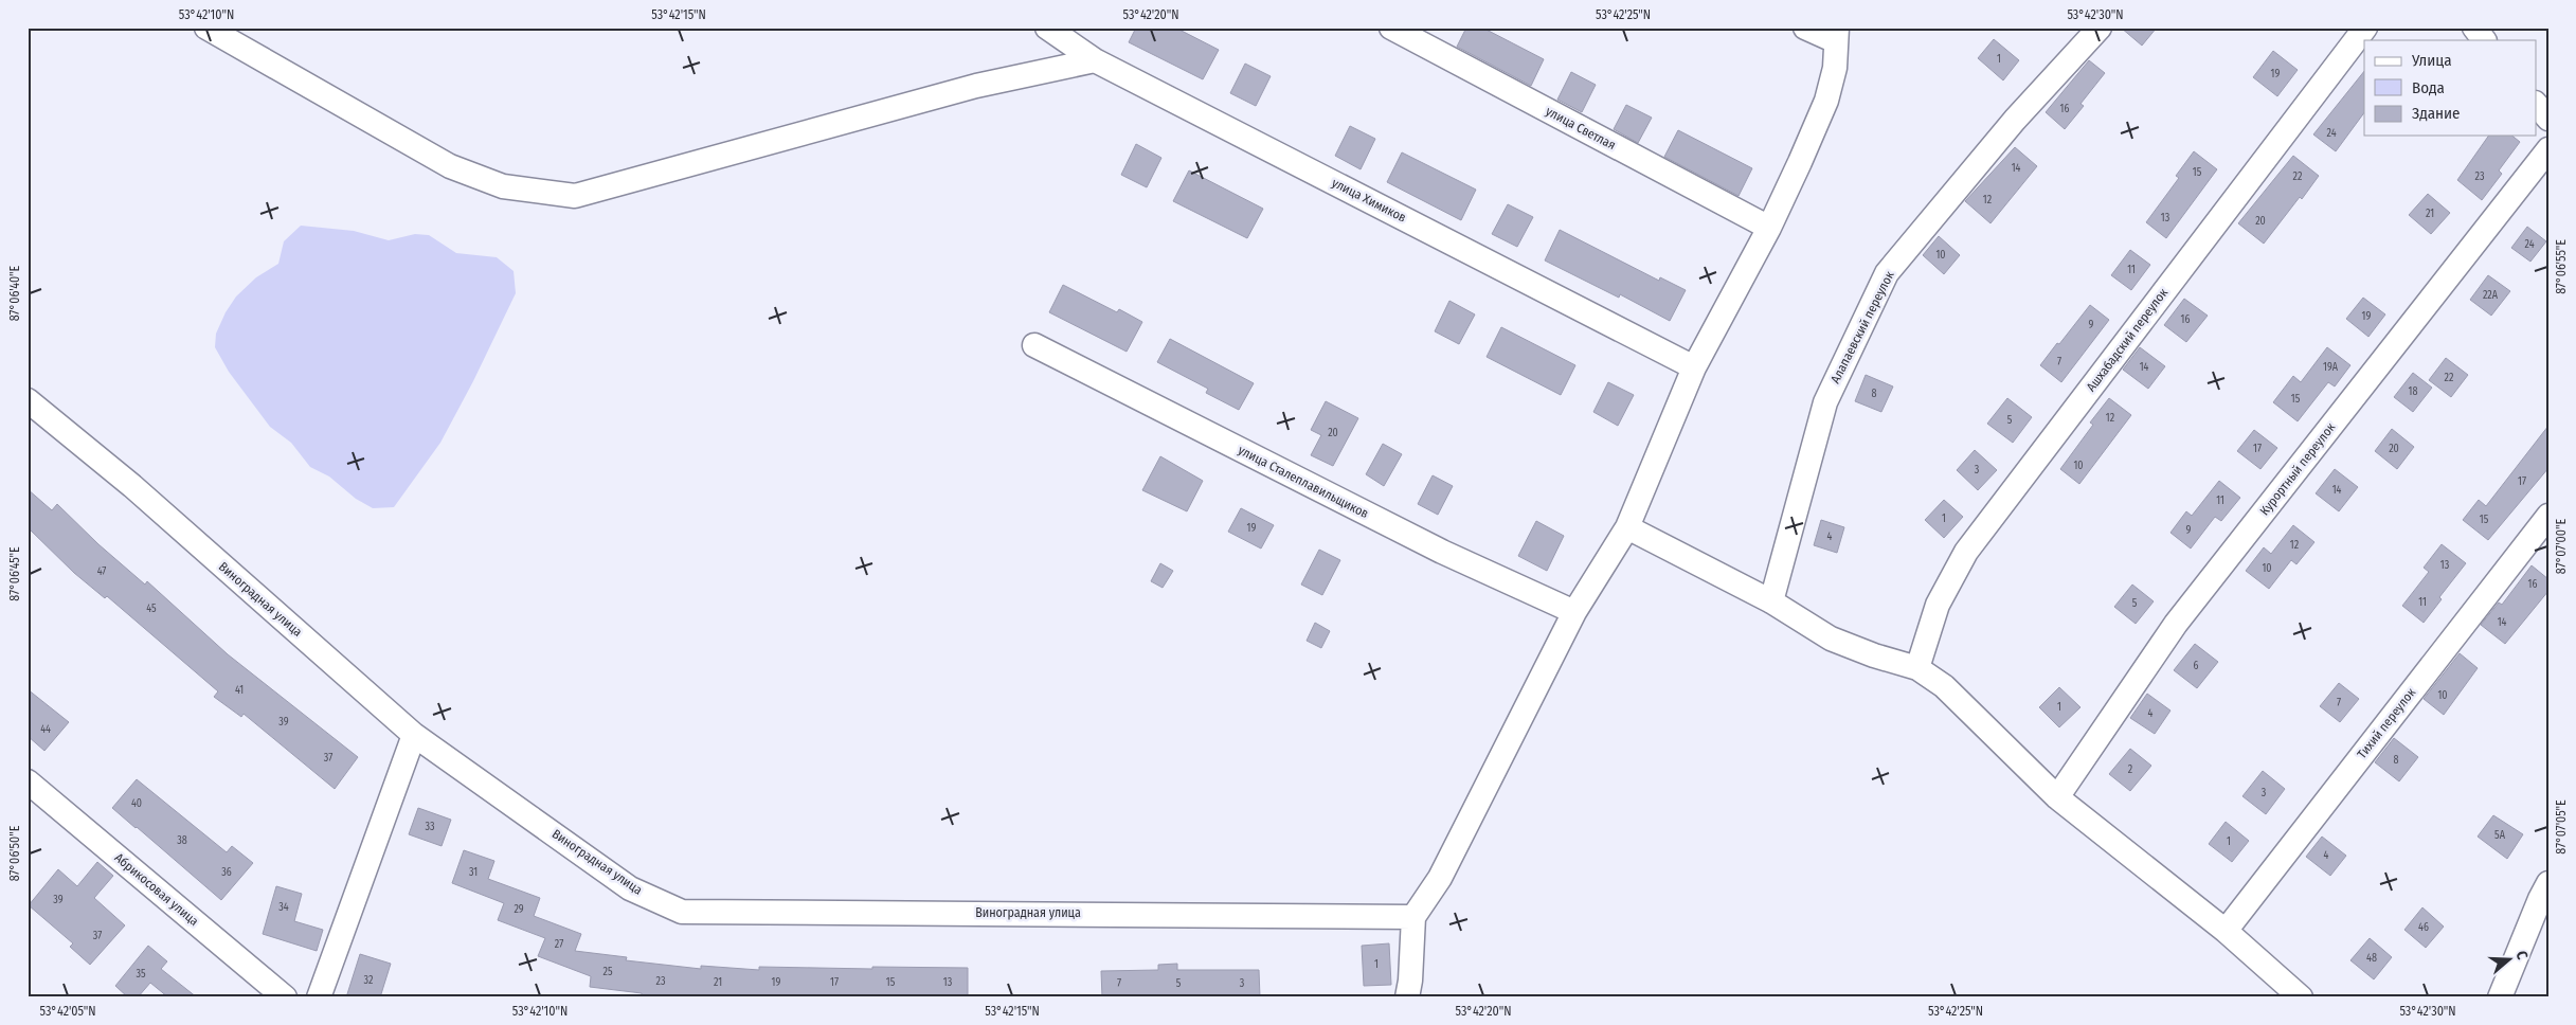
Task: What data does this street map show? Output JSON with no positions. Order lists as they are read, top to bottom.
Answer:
{
  "streets": {
    "street": [
      "улица Светлая",
      "улица Химиков",
      "Алапаевский переулок",
      "Ашхабадский переулок",
      "Курортный переулок",
      "улица Сталеплавильщиков",
      "Виноградная улица",
      "Тихий переулок",
      "Абрикосовая улица"
    ]
  },
  "house_numbers": [
    "1",
    "19",
    "16",
    "24",
    "14",
    "15",
    "22",
    "23",
    "12",
    "21",
    "13",
    "20",
    "24",
    "10",
    "11",
    "22А",
    "19",
    "16",
    "9",
    "7",
    "14",
    "19А",
    "22",
    "18",
    "8",
    "15",
    "12",
    "5",
    "20",
    "17",
    "20",
    "10",
    "3",
    "17",
    "14",
    "11",
    "1",
    "15",
    "19",
    "9",
    "4",
    "12",
    "13",
    "10",
    "47",
    "16",
    "11",
    "5",
    "45",
    "14",
    "6",
    "41",
    "10",
    "7",
    "1",
    "4",
    "39",
    "44",
    "37",
    "8",
    "2",
    "3",
    "40",
    "33",
    "5А",
    "38",
    "1",
    "4",
    "36",
    "31",
    "39",
    "34",
    "29",
    "46",
    "37",
    "27",
    "48",
    "1",
    "25",
    "35",
    "32",
    "23",
    "21",
    "19",
    "17",
    "15",
    "13",
    "7",
    "5",
    "3"
  ],
  "legend": ["Улица", "Вода", "Здание"],
  "north": "right",
  "coordinates": [
    "53°42'10\"N",
    "53°42'15\"N",
    "53°42'20\"N",
    "53°42'25\"N",
    "53°42'30\"N",
    "87°06'55\"E",
    "87°06'40\"E",
    "87°07'00\"E",
    "87°06'45\"E",
    "87°07'05\"E",
    "87°06'50\"E",
    "53°42'05\"N"
  ]
}
